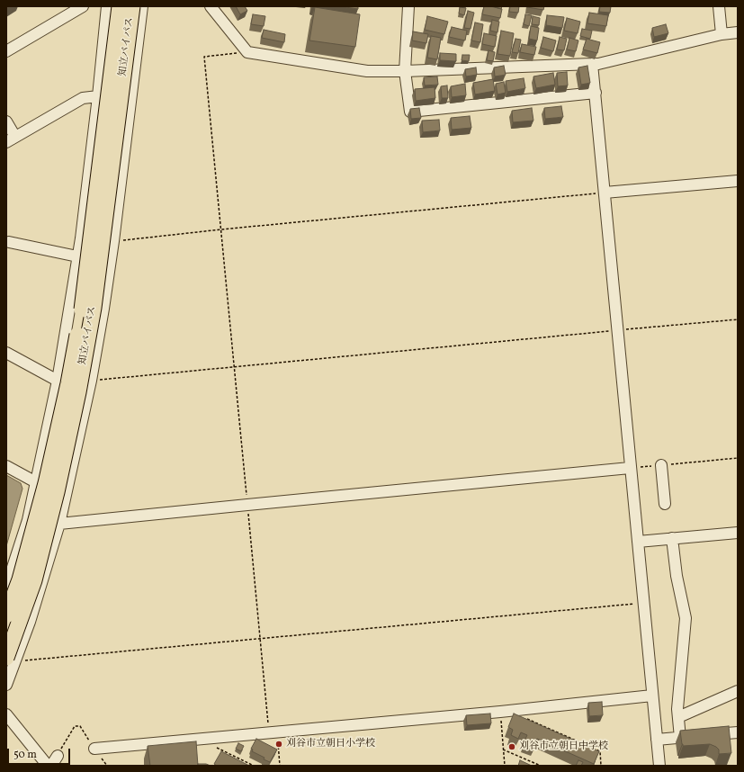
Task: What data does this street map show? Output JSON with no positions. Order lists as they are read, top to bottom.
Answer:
{
  "streets": {
    "highway": ["知立バイパス"]
  },
  "places": ["刈谷市立朝日小学校", "刈谷市立朝日中学校"],
  "scale_bar": "50 m"
}
